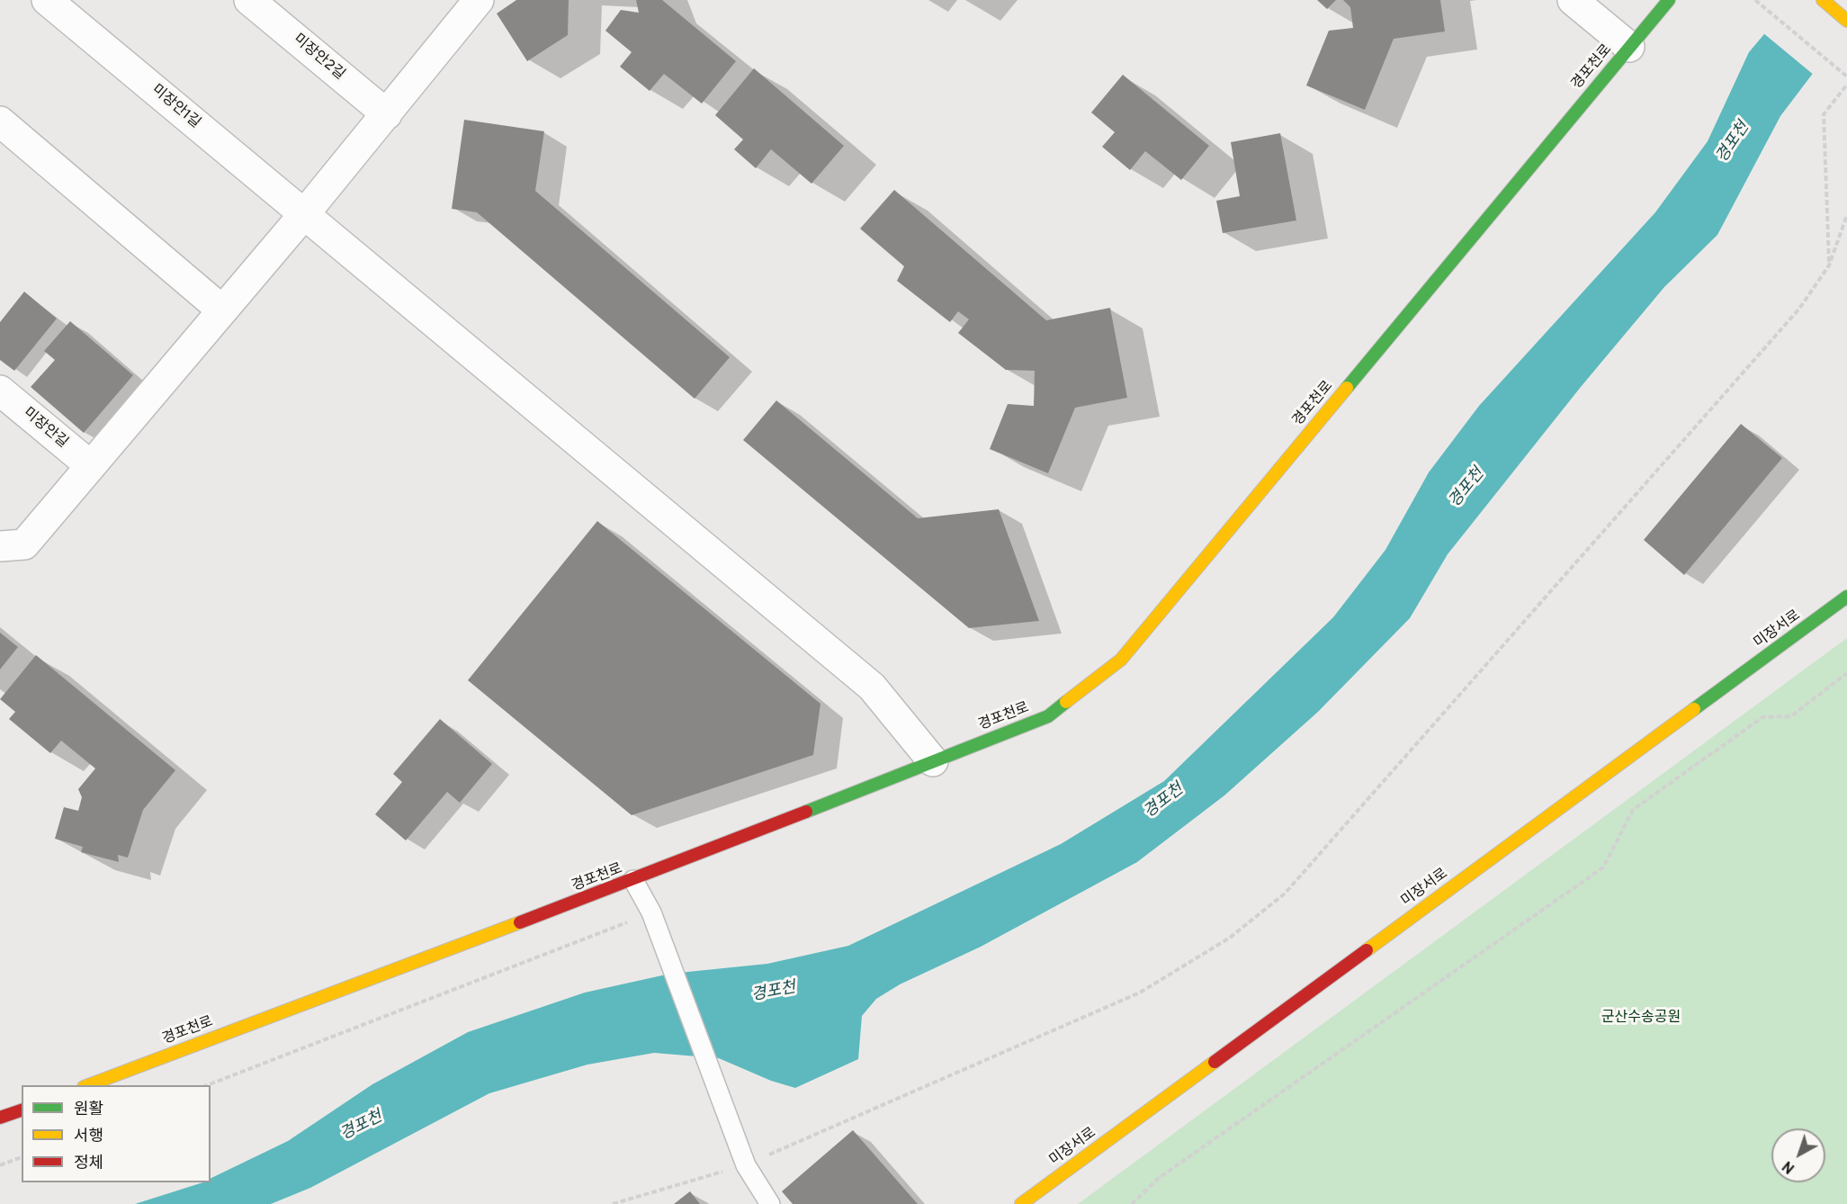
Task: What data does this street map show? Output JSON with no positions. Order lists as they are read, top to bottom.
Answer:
{
  "streets": {
    "street": [
      "미장안2길",
      "경포천로",
      "미장안1길",
      "미장안길",
      "미장서로"
    ]
  },
  "crossings": [
    ["경포천로", "미장안1길"]
  ],
  "water": ["경포천"],
  "parks": ["군산수송공원"],
  "legend": ["원활", "서행", "정체"],
  "north": "bottom left"
}
